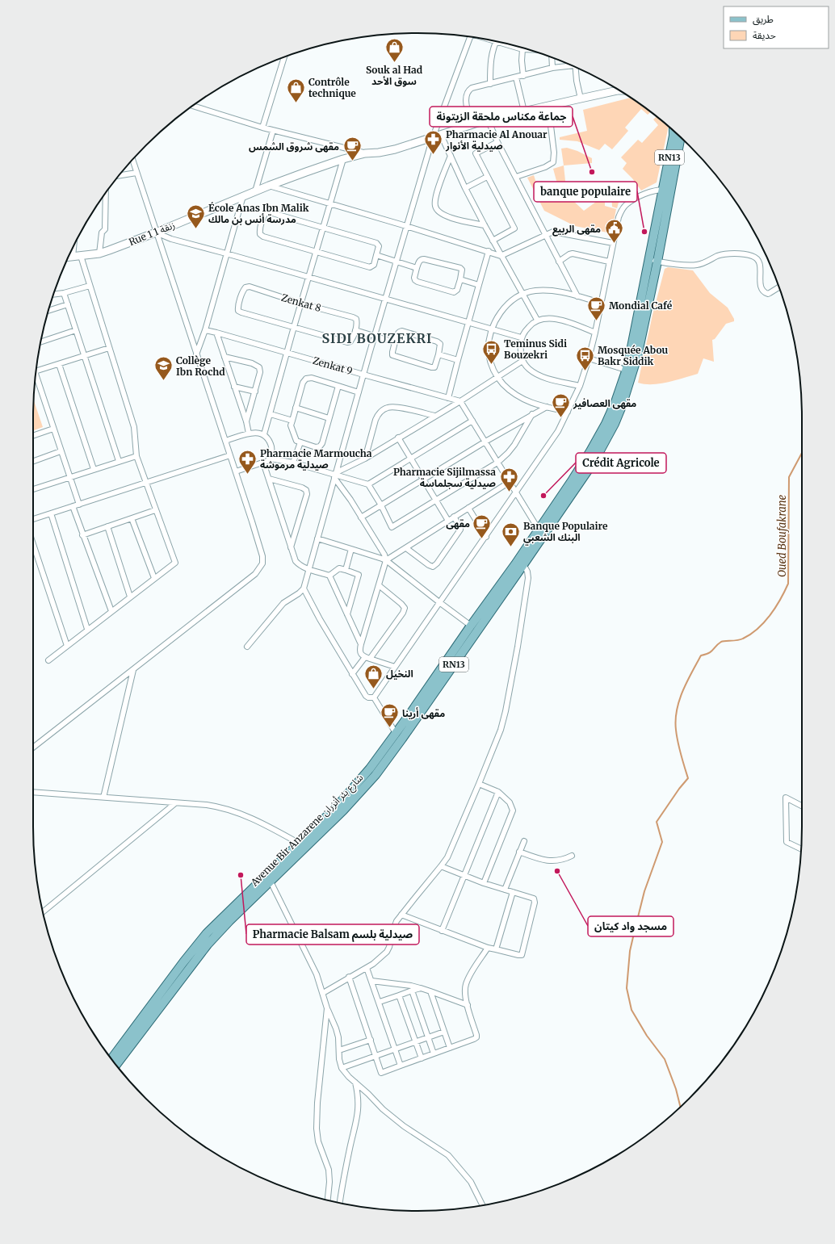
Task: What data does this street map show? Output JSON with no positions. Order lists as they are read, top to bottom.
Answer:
{
  "streets": {
    "main road": ["RN13", "Avenue Bir Anzarene شارع بئر أنزران"],
    "street": ["Rue 1 زنقة 1", "Zenkat 8", "Zenkat 9"]
  },
  "districts": ["SIDI BOUZEKRI"],
  "water": ["Oued Boufakrane"],
  "places": {
    "shop": ["Souk al Had سوق الأحد", "Contrôle technique", "النخيل"],
    "pharmacy": ["Pharmacie Al Anouar صيدلية الأنوار", "Pharmacie Marmoucha صيدلية مرموشة", "Pharmacie Sijilmassa صيدلية سجلماسة"],
    "cafe": [
      "مقهى شروق الشمس",
      "Mondial Café",
      "مقهى العصافير",
      "مقهى",
      "مقهى أرينا"
    ],
    "other": [
      "جماعة مكناس ملحقة الزيتونة",
      "banque populaire",
      "Crédit Agricole",
      "مسجد واد كيتان",
      "Pharmacie Balsam صيدلية بلسم"
    ],
    "school or university": ["École Anas Ibn Malik مدرسة أنس بن مالك", "Collège Ibn Rochd"],
    "public building": ["مقهى الربيع"],
    "bus stop": ["Teminus Sidi Bouzekri", "Mosquée Abou Bakr Siddik"],
    "bank": ["Banque Populaire البنك الشعبي"]
  },
  "legend": ["طريق", "حديقة"]
}
